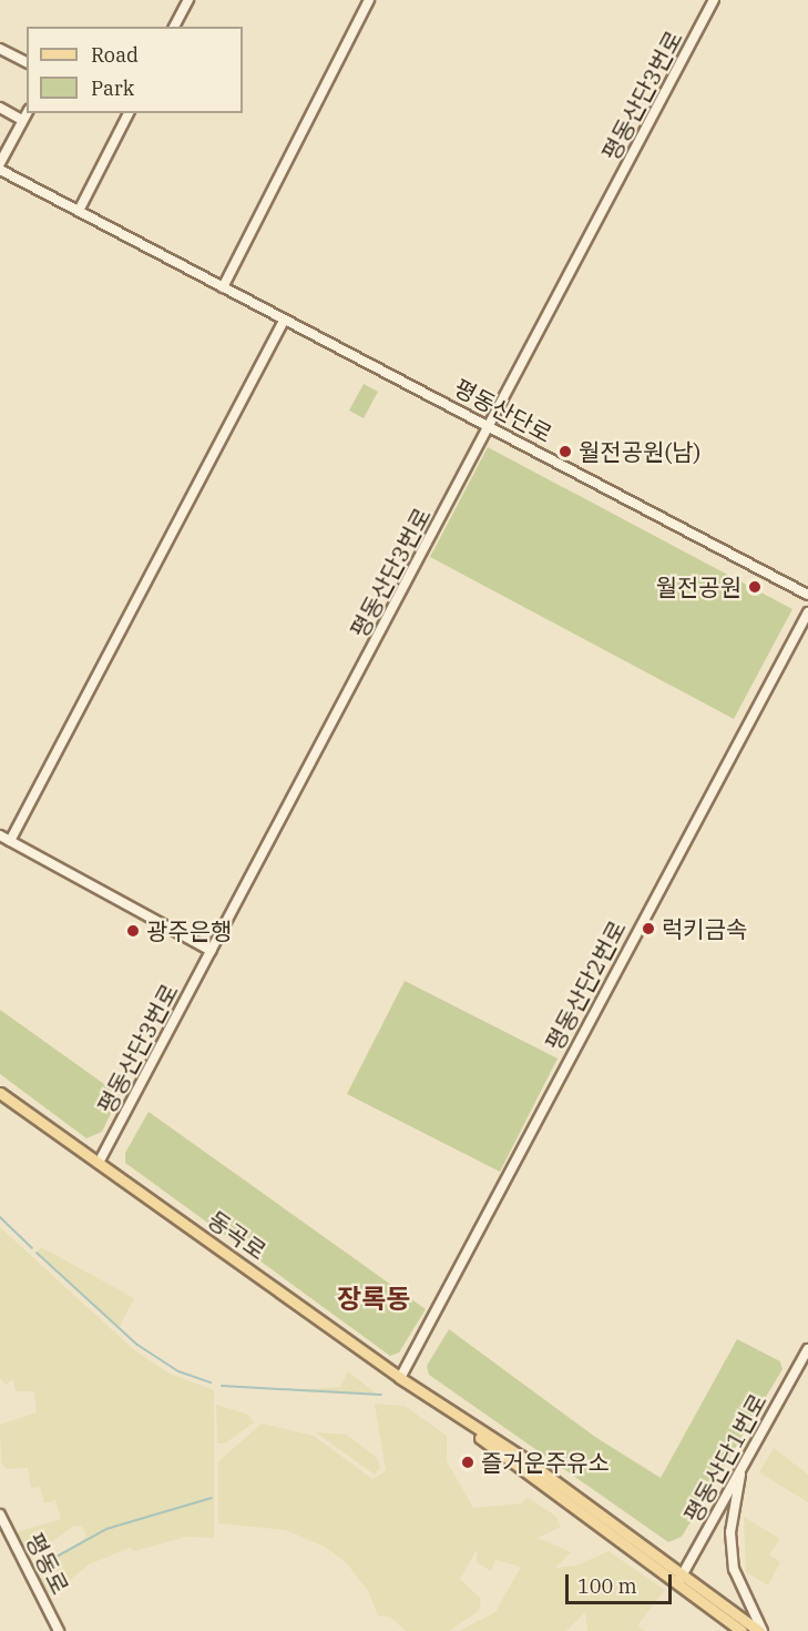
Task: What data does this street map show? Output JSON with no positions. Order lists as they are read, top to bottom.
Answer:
{
  "streets": {
    "main road": ["동곡로"],
    "street": [
      "평동산단3번로",
      "평동산단로",
      "평동산단2번로",
      "평동산단1번로",
      "평동로"
    ]
  },
  "crossings": [
    ["평동산단3번로", "평동산단로"],
    ["평동산단3번로", "동곡로"],
    ["평동산단2번로", "동곡로"],
    ["동곡로", "평동산단1번로"]
  ],
  "districts": ["장록동"],
  "places": [
    "월전공원(남)",
    "월전공원",
    "럭키금속",
    "광주은행",
    "즐거운주유소"
  ],
  "legend": ["Road", "Park"],
  "scale_bar": "100 m"
}
